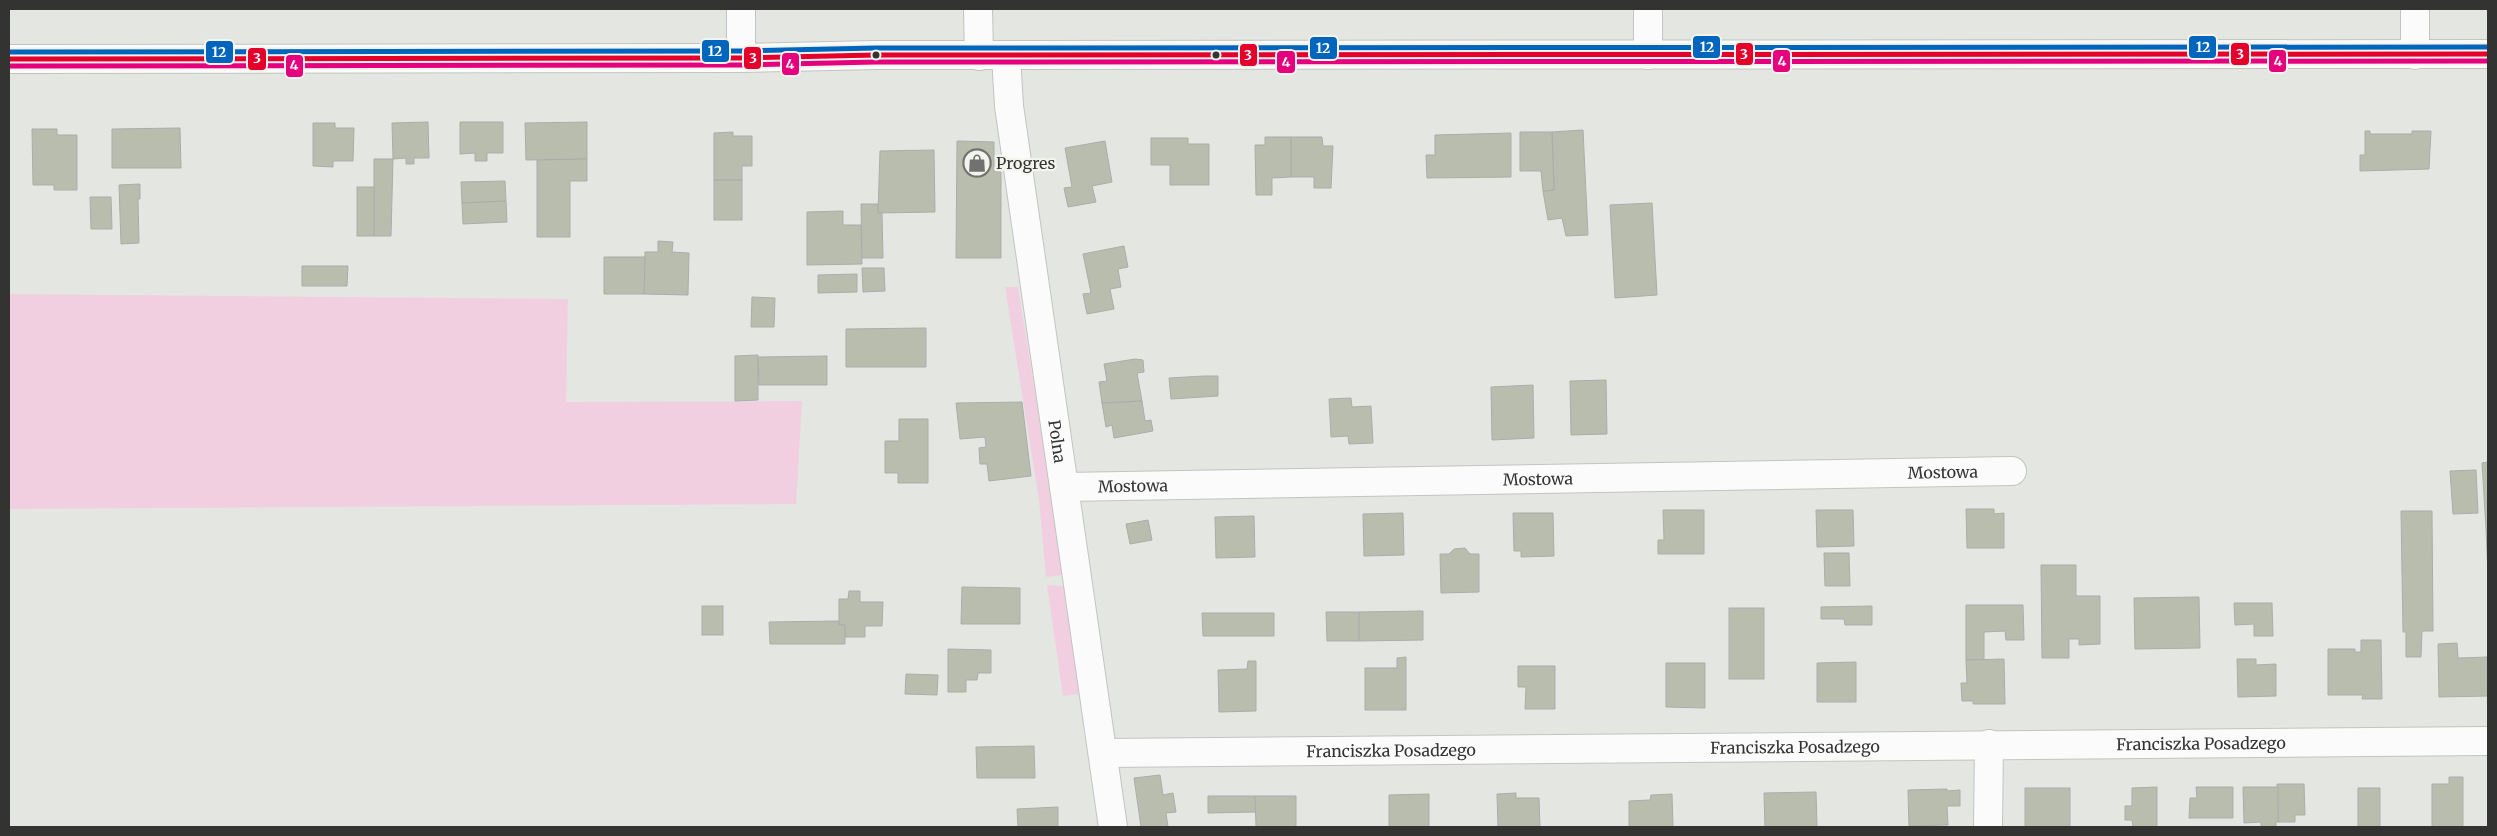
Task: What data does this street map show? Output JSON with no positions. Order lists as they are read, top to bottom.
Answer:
{
  "streets": {
    "street": ["Polna", "Mostowa", "Franciszka Posadzego"]
  },
  "crossings": [
    ["Polna", "Mostowa"],
    ["Polna", "Franciszka Posadzego"]
  ],
  "places": {
    "shop": ["Progres"]
  },
  "lines": ["transit line 12", "transit line 3", "transit line 4"]
}
